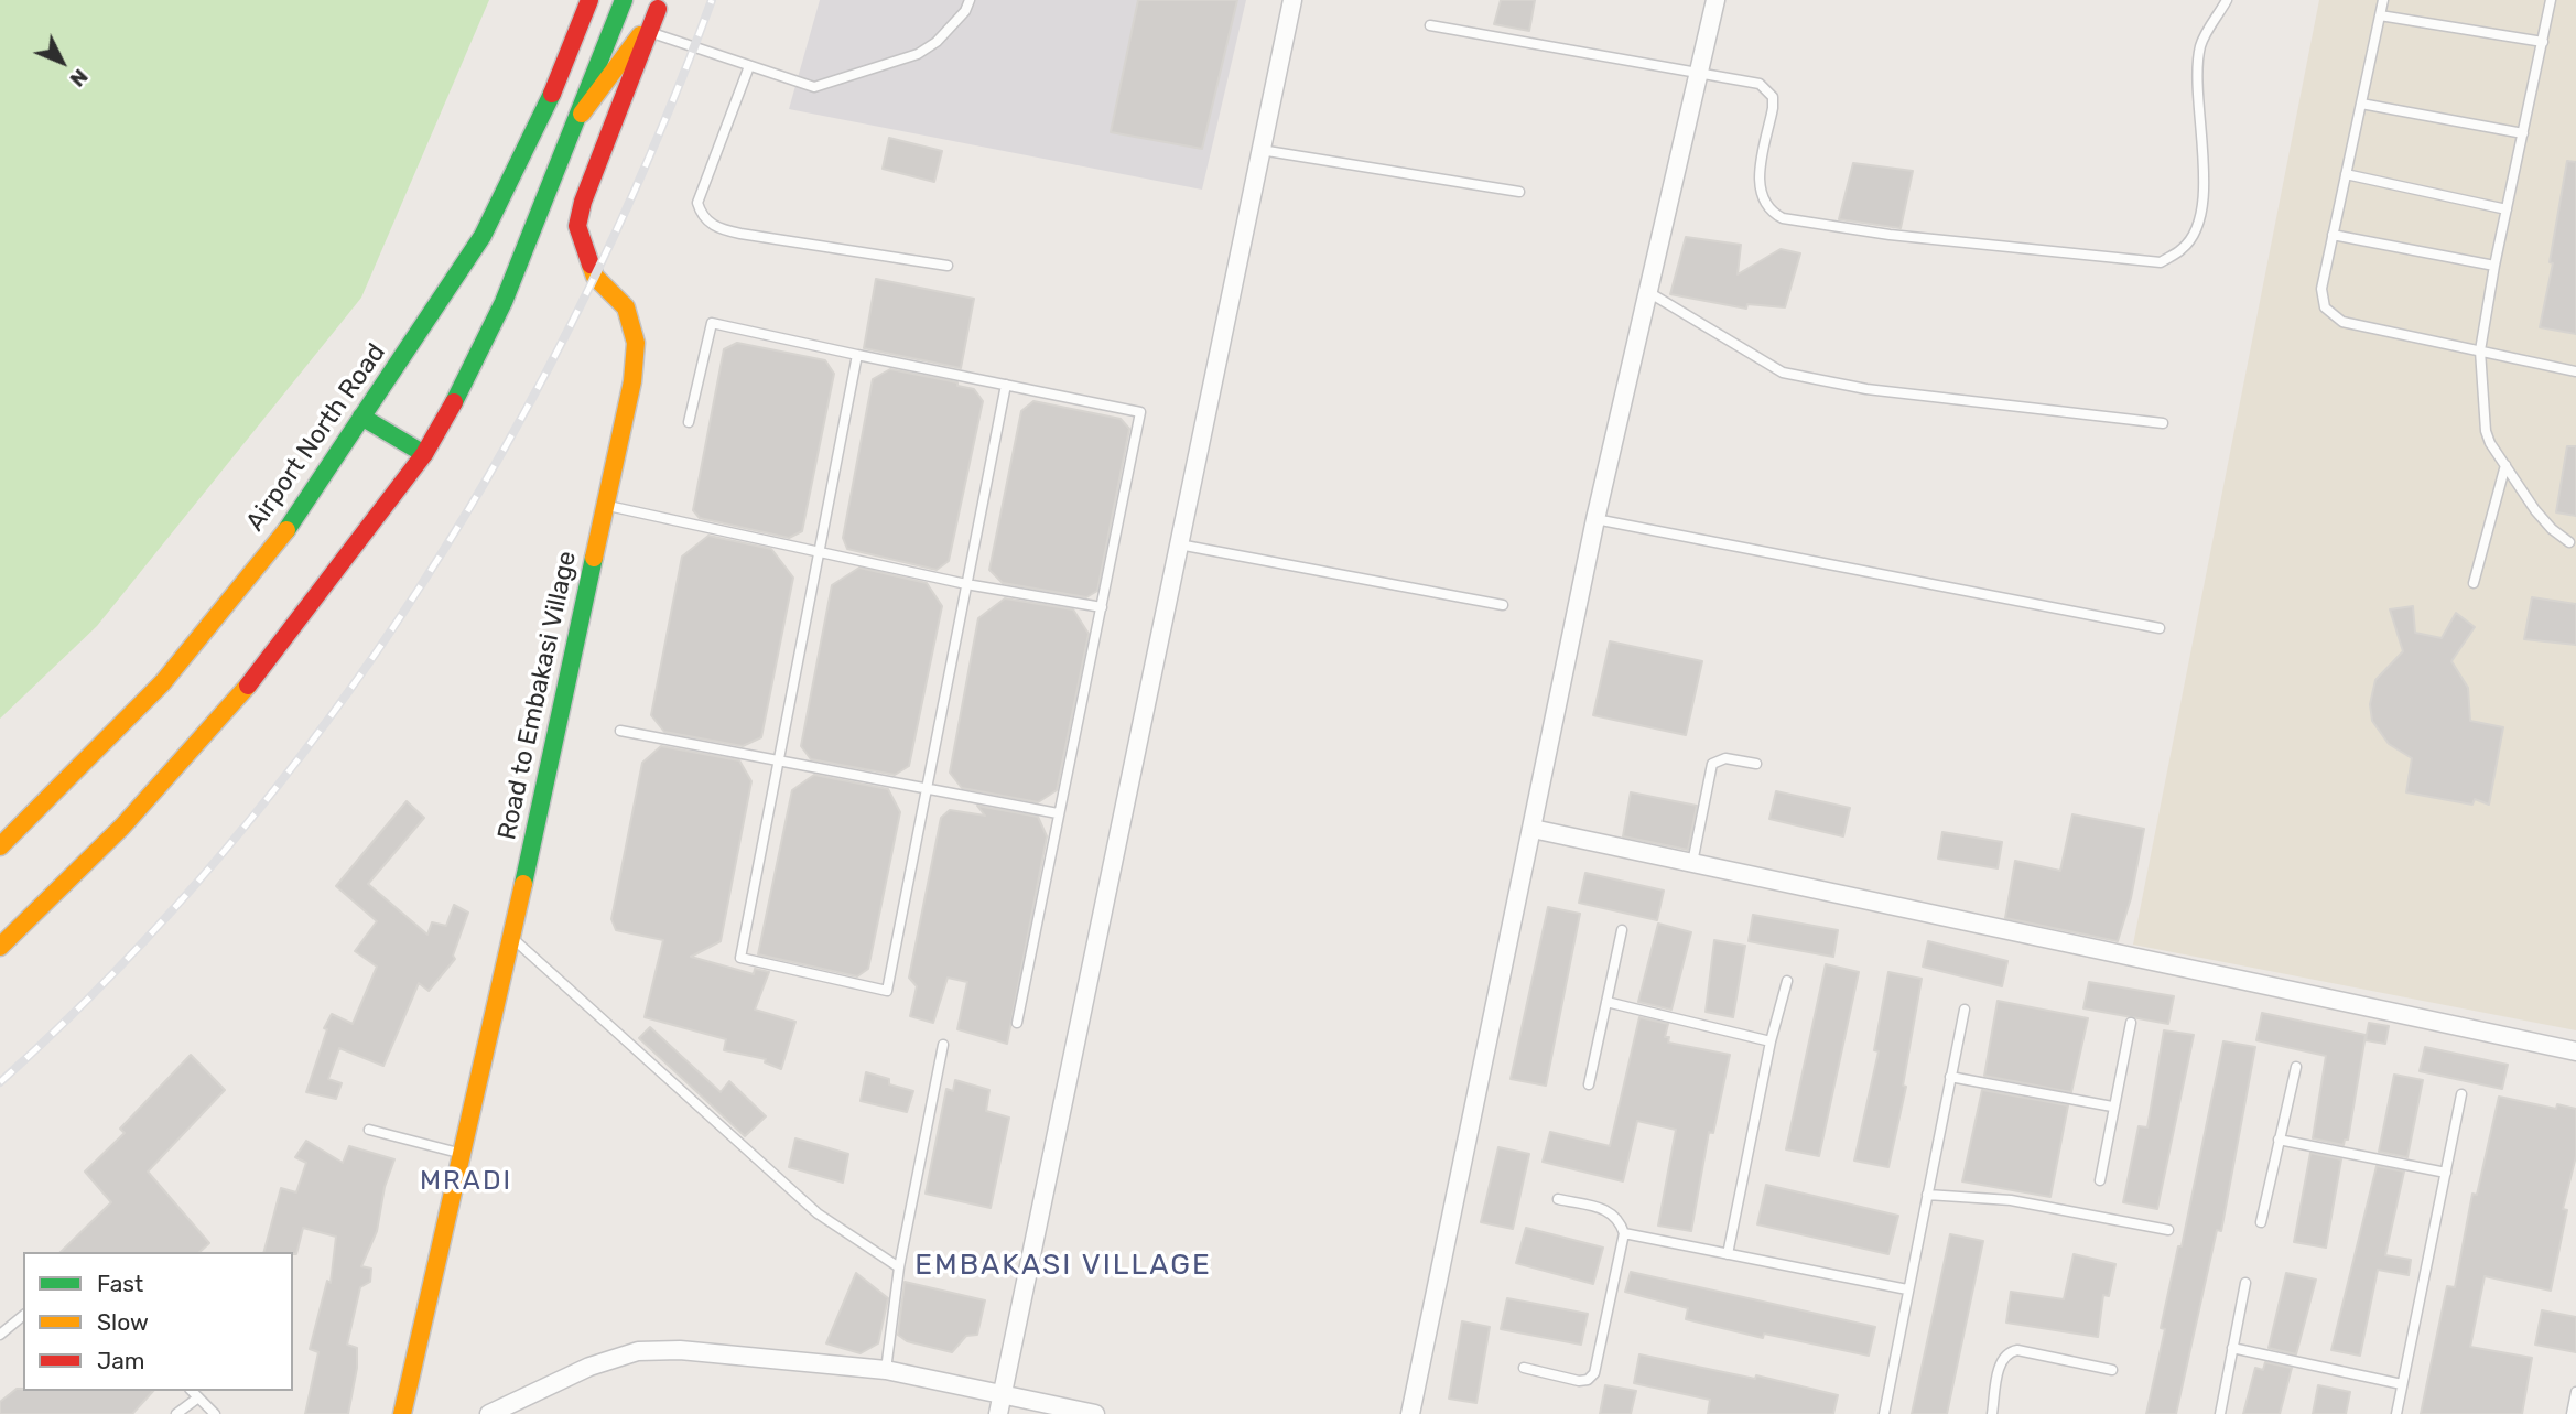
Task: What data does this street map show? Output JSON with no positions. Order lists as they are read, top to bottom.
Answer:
{
  "streets": {
    "main road": ["Airport North Road", "Road to Embakasi Village"]
  },
  "districts": ["MRADI", "EMBAKASI VILLAGE"],
  "legend": ["Fast", "Slow", "Jam"],
  "north": "bottom right"
}
